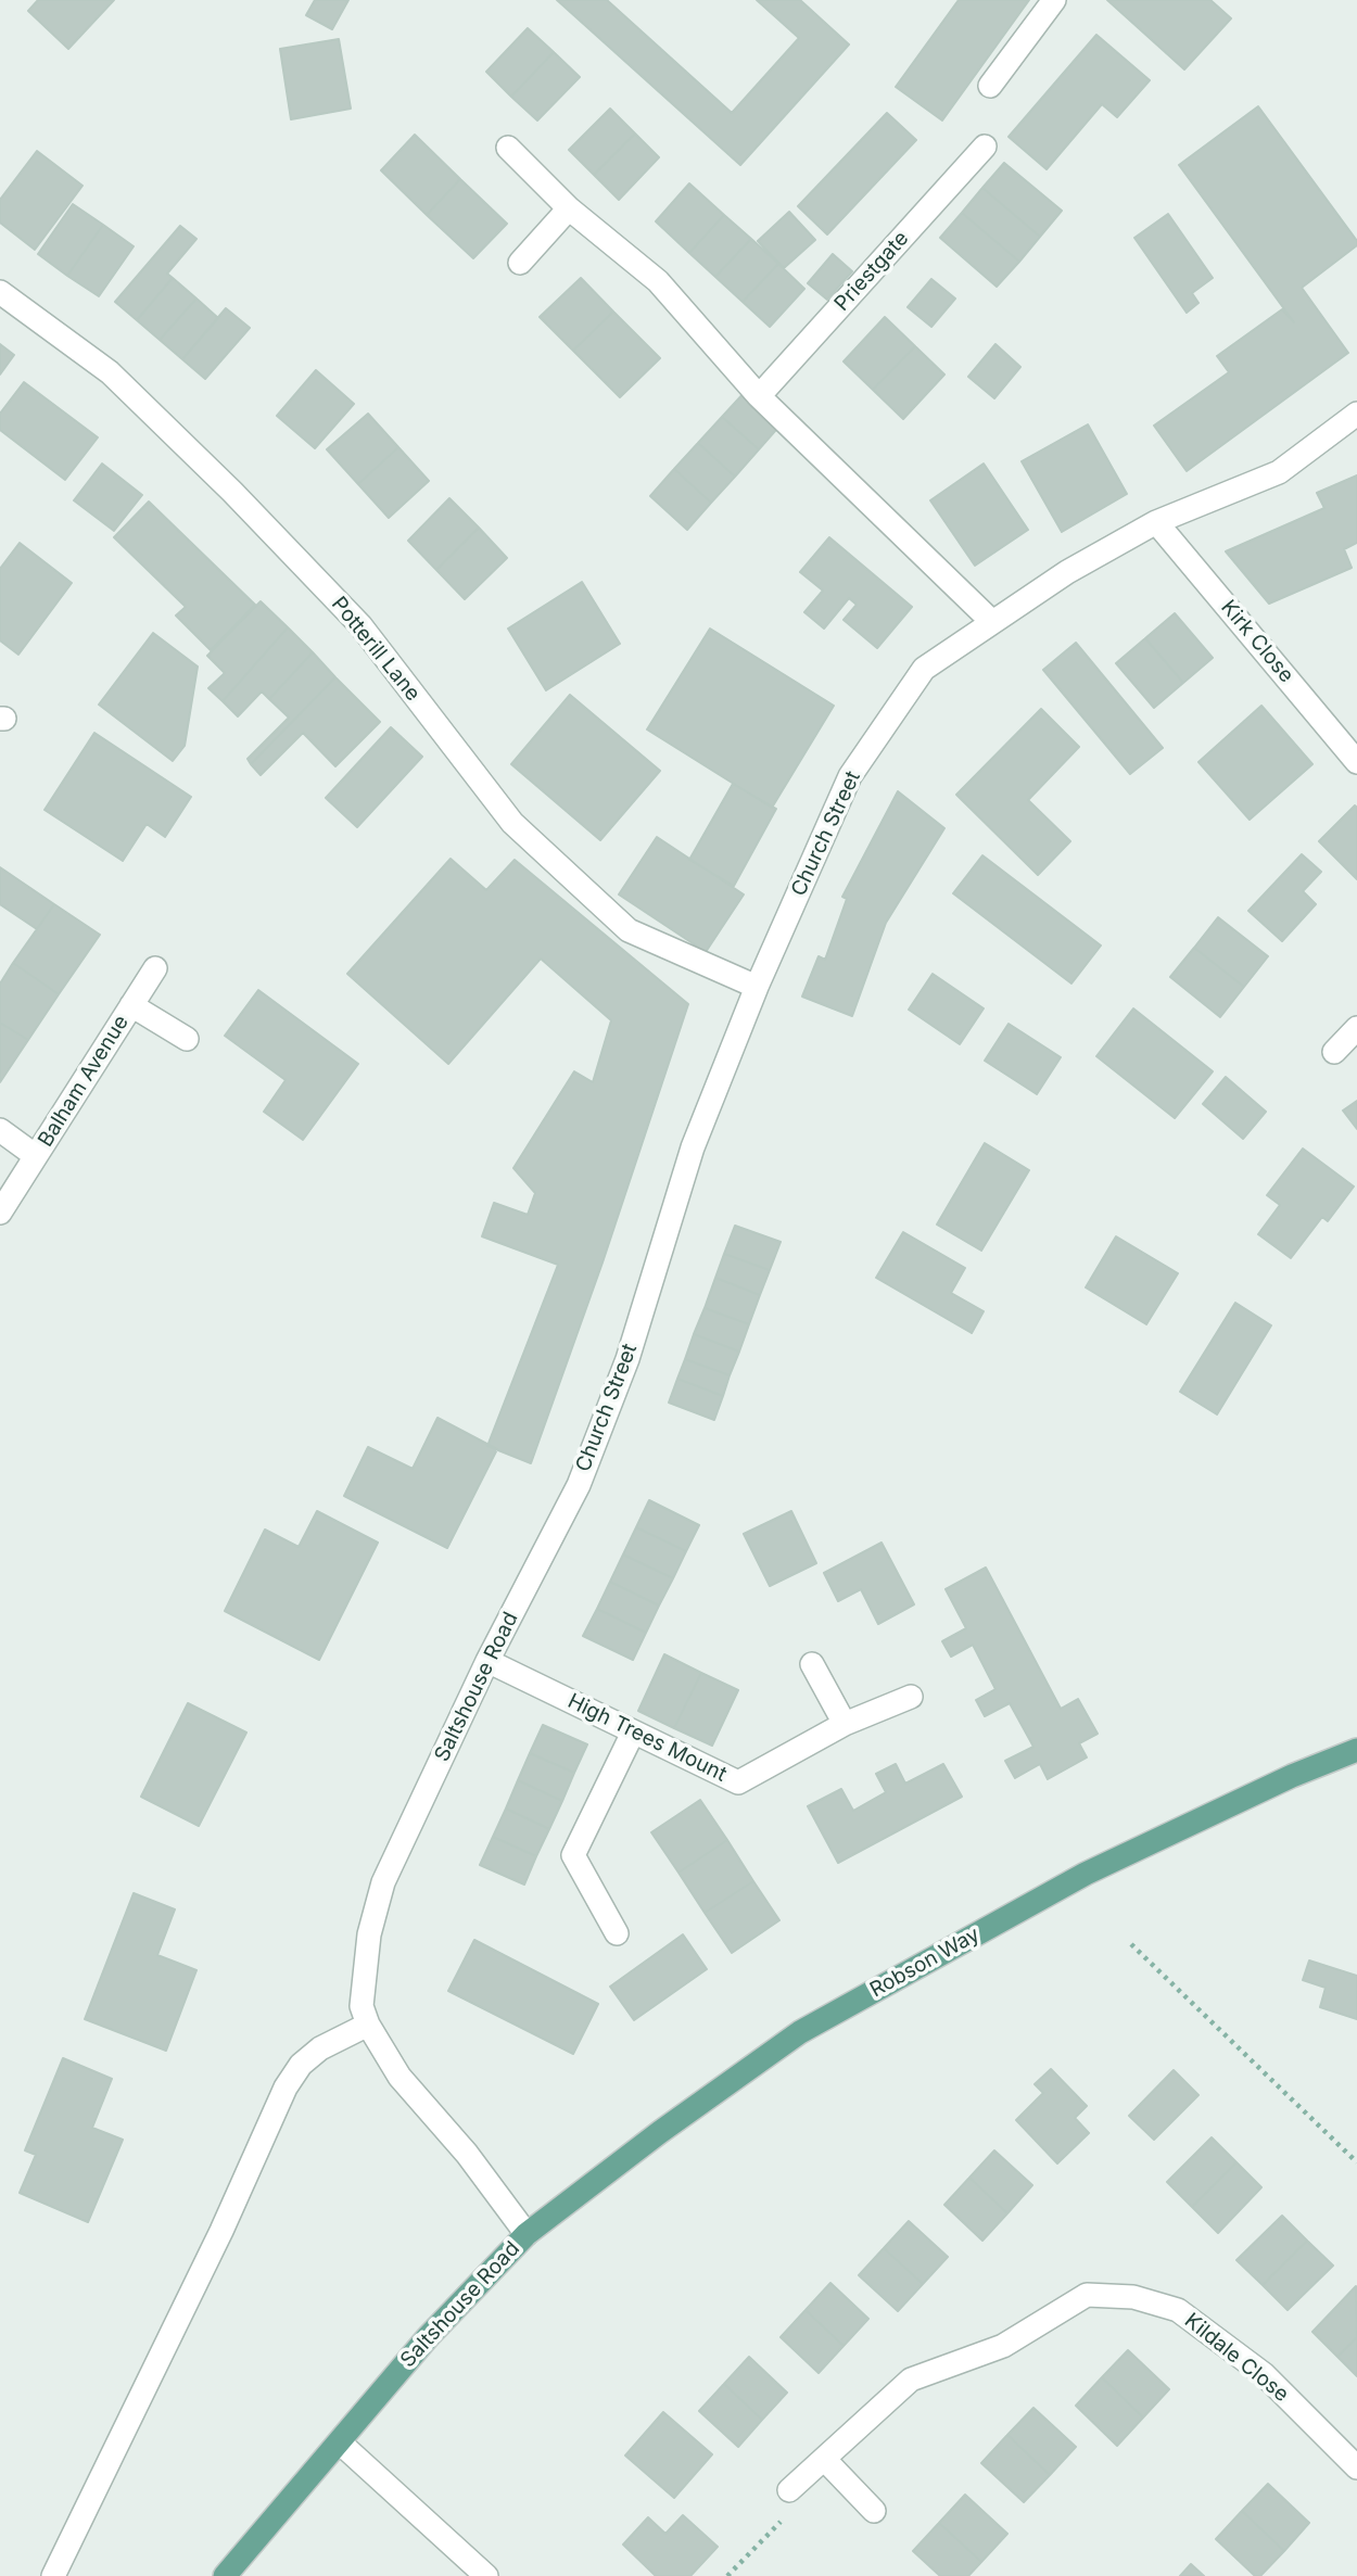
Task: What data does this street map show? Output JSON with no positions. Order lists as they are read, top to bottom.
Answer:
{
  "streets": {
    "main road": ["Saltshouse Road", "Robson Way"],
    "street": [
      "Priestgate",
      "Kirk Close",
      "Potterill Lane",
      "Church Street",
      "Balham Avenue",
      "High Trees Mount",
      "Kildale Close"
    ]
  },
  "crossings": [
    ["Kirk Close", "Church Street"],
    ["Potterill Lane", "Church Street"],
    ["Church Street", "Saltshouse Road"],
    ["Saltshouse Road", "High Trees Mount"],
    ["Saltshouse Road", "Robson Way"]
  ]
}
